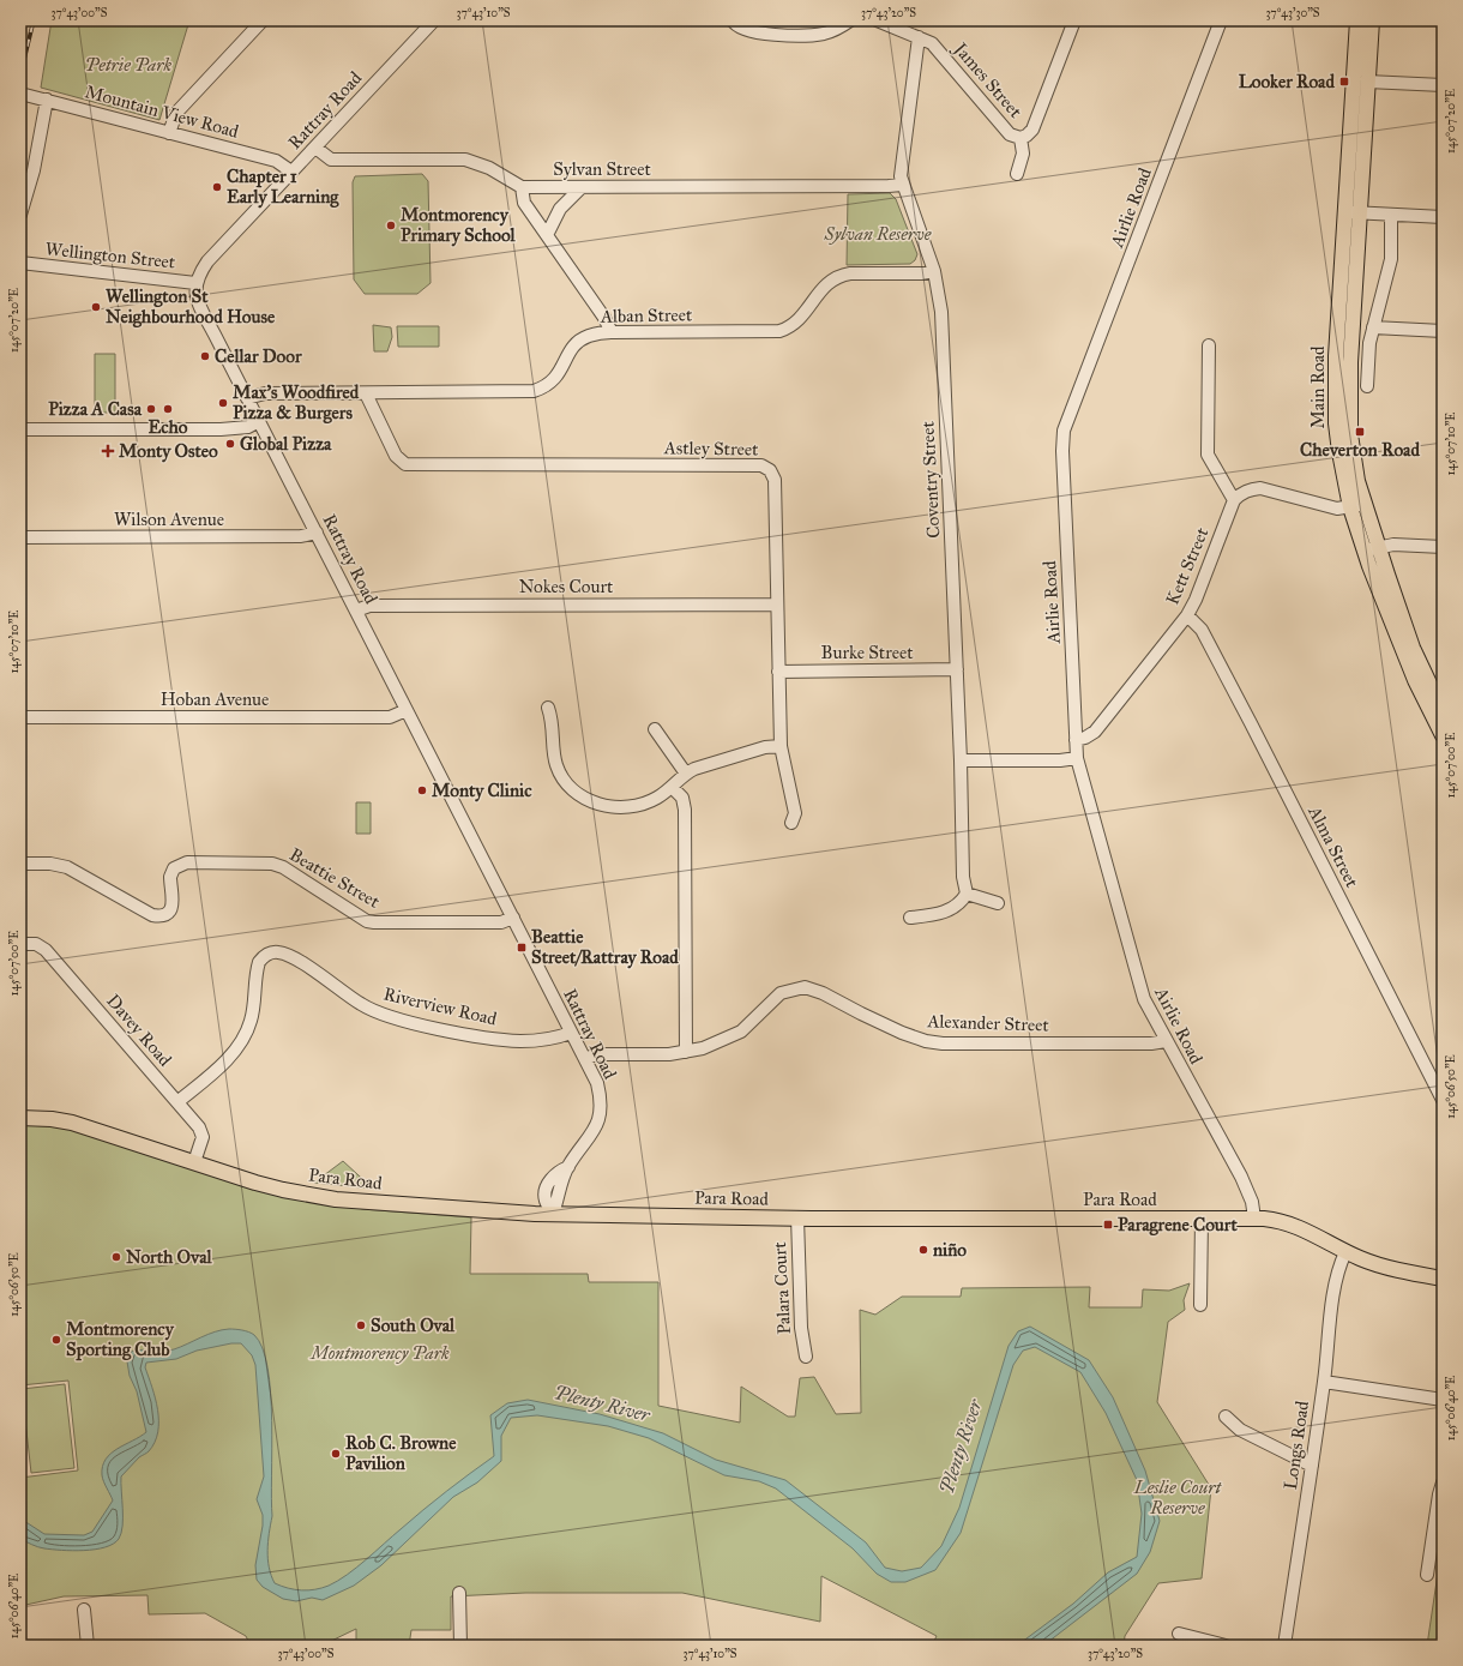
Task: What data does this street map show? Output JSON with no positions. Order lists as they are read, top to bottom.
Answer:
{
  "streets": {
    "main road": ["Main Road", "Para Road"],
    "street": [
      "James Street",
      "Rattray Road",
      "Mountain View Road",
      "Sylvan Street",
      "Airlie Road",
      "Wellington Street",
      "Alban Street",
      "Astley Street",
      "Coventry Street",
      "Wilson Avenue",
      "Kett Street",
      "Nokes Court",
      "Burke Street",
      "Hoban Avenue",
      "Alma Street",
      "Beattie Street",
      "Riverview Road",
      "Alexander Street",
      "Davey Road",
      "Palara Court",
      "Longs Road"
    ]
  },
  "crossings": [
    ["James Street", "Coventry Street"],
    ["Rattray Road", "Mountain View Road"],
    ["Rattray Road", "Wellington Street"],
    ["Rattray Road", "Alban Street"],
    ["Rattray Road", "Wilson Avenue"],
    ["Rattray Road", "Nokes Court"],
    ["Rattray Road", "Hoban Avenue"],
    ["Rattray Road", "Beattie Street"],
    ["Rattray Road", "Riverview Road"],
    ["Rattray Road", "Alexander Street"],
    ["Rattray Road", "Para Road"],
    ["Sylvan Street", "Coventry Street"],
    ["Airlie Road", "Kett Street"],
    ["Airlie Road", "Alexander Street"],
    ["Airlie Road", "Para Road"],
    ["Alban Street", "Astley Street"],
    ["Alban Street", "Coventry Street"],
    ["Astley Street", "Nokes Court"],
    ["Astley Street", "Burke Street"],
    ["Coventry Street", "Burke Street"],
    ["Kett Street", "Alma Street"],
    ["Riverview Road", "Davey Road"],
    ["Davey Road", "Para Road"],
    ["Para Road", "Palara Court"],
    ["Para Road", "Longs Road"]
  ],
  "water": ["Plenty River"],
  "parks": [
    "Petrie Park",
    "Sylvan Reserve",
    "Montmorency Park",
    "Leslie Court Reserve"
  ],
  "places": {
    "transit": [
      "Looker Road",
      "Cheverton Road",
      "Beattie Street/Rattray Road",
      "Paragrene Court"
    ],
    "other": [
      "Chapter 1 Early Learning",
      "Montmorency Primary School",
      "Wellington St Neighbourhood House",
      "Cellar Door",
      "Max's Woodfired Pizza & Burgers",
      "Pizza A Casa",
      "Echo",
      "Global Pizza",
      "Monty Clinic",
      "niño",
      "North Oval",
      "South Oval",
      "Montmorency Sporting Club",
      "Rob C. Browne Pavilion"
    ],
    "health": ["Monty Osteo"]
  },
  "coordinates": [
    "37°43'00\"S",
    "37°43'10\"S",
    "37°43'20\"S",
    "37°43'30\"S",
    "145°07'20\"E",
    "145°07'10\"E",
    "145°07'00\"E",
    "145°06'50\"E",
    "145°06'40\"E"
  ]
}
